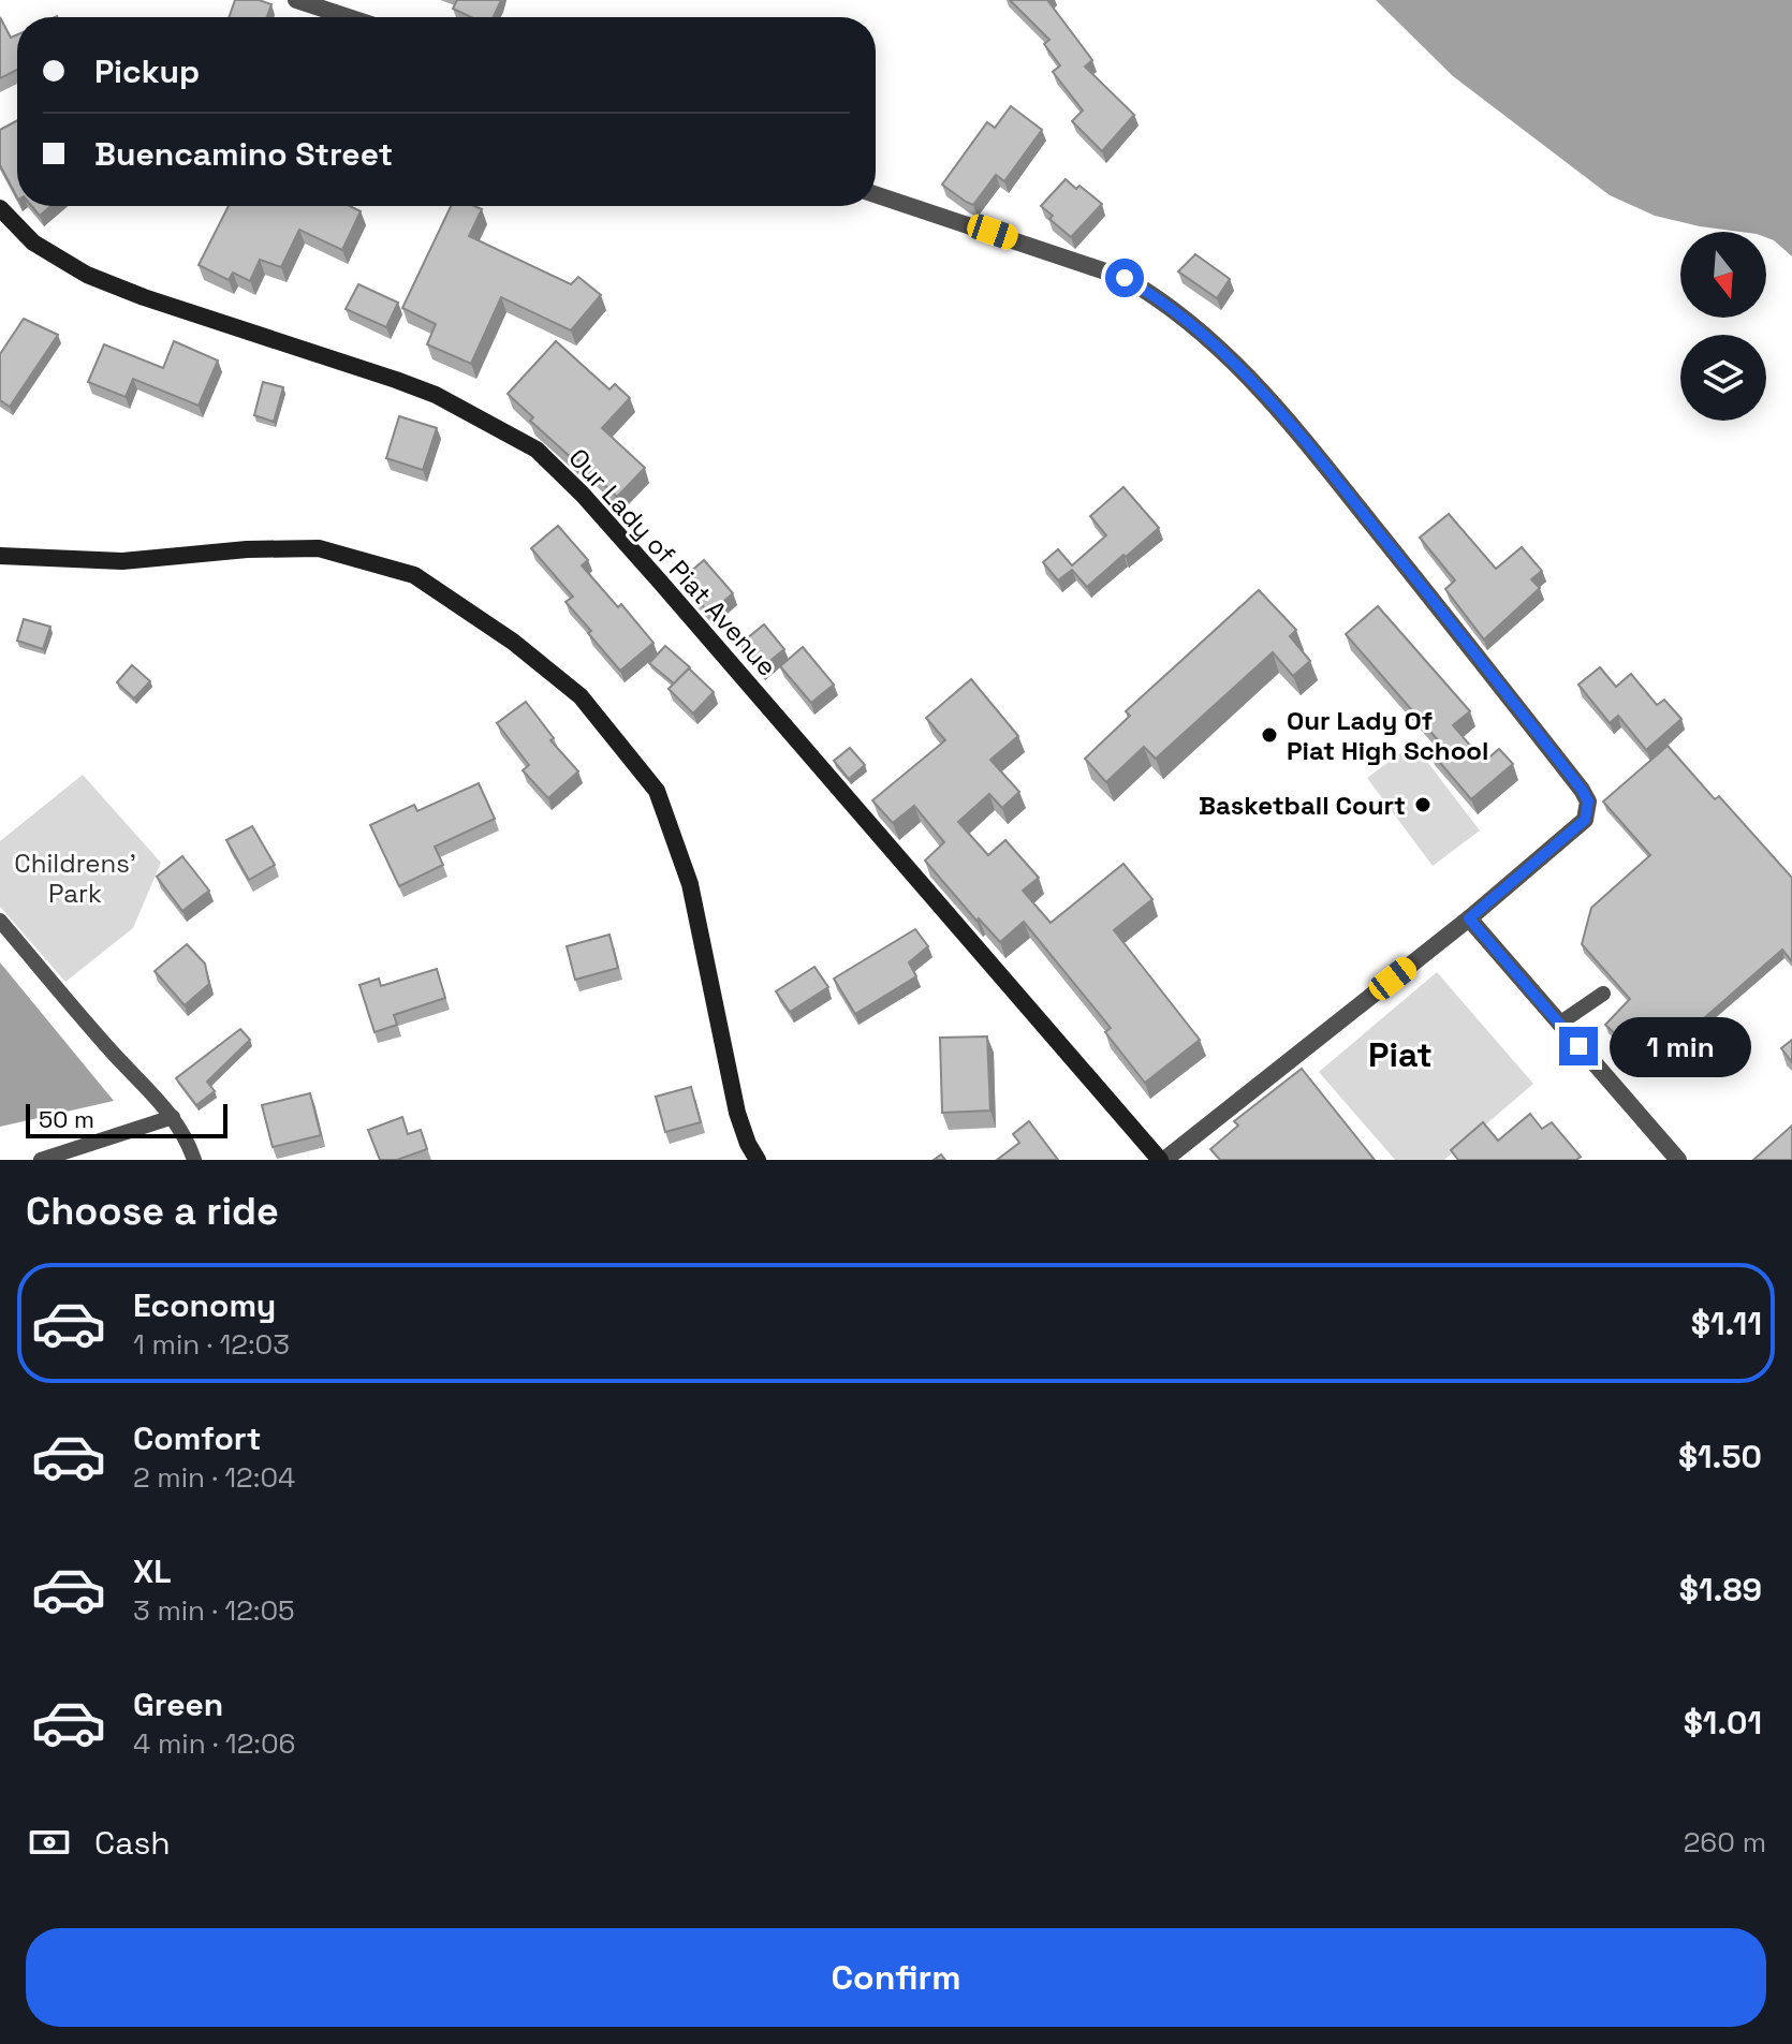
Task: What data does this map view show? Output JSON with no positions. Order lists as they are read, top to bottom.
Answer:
{
  "streets": {
    "street": ["Our Lady of Piat Avenue"]
  },
  "districts": ["Piat"],
  "parks": ["Childrens' Park"],
  "places": ["Our Lady Of Piat High School", "Basketball Court"],
  "scale_bar": "50 m",
  "north": "bottom",
  "page": {
    "banner": ["Pickup", "Buencamino Street"],
    "bubble": "1 min",
    "scale": "50 m",
    "heading": "Choose a ride",
    "list": [
      {
        "name": "Economy",
        "note": "1 min · 12:03",
        "value": "$1.11"
      },
      {
        "name": "Comfort",
        "note": "2 min · 12:04",
        "value": "$1.50"
      },
      {
        "name": "XL",
        "note": "3 min · 12:05",
        "value": "$1.89"
      },
      {
        "name": "Green",
        "note": "4 min · 12:06",
        "value": "$1.01"
      }
    ],
    "pay": ["Cash", "260 m"],
    "buttons": "Confirm"
  }
}
